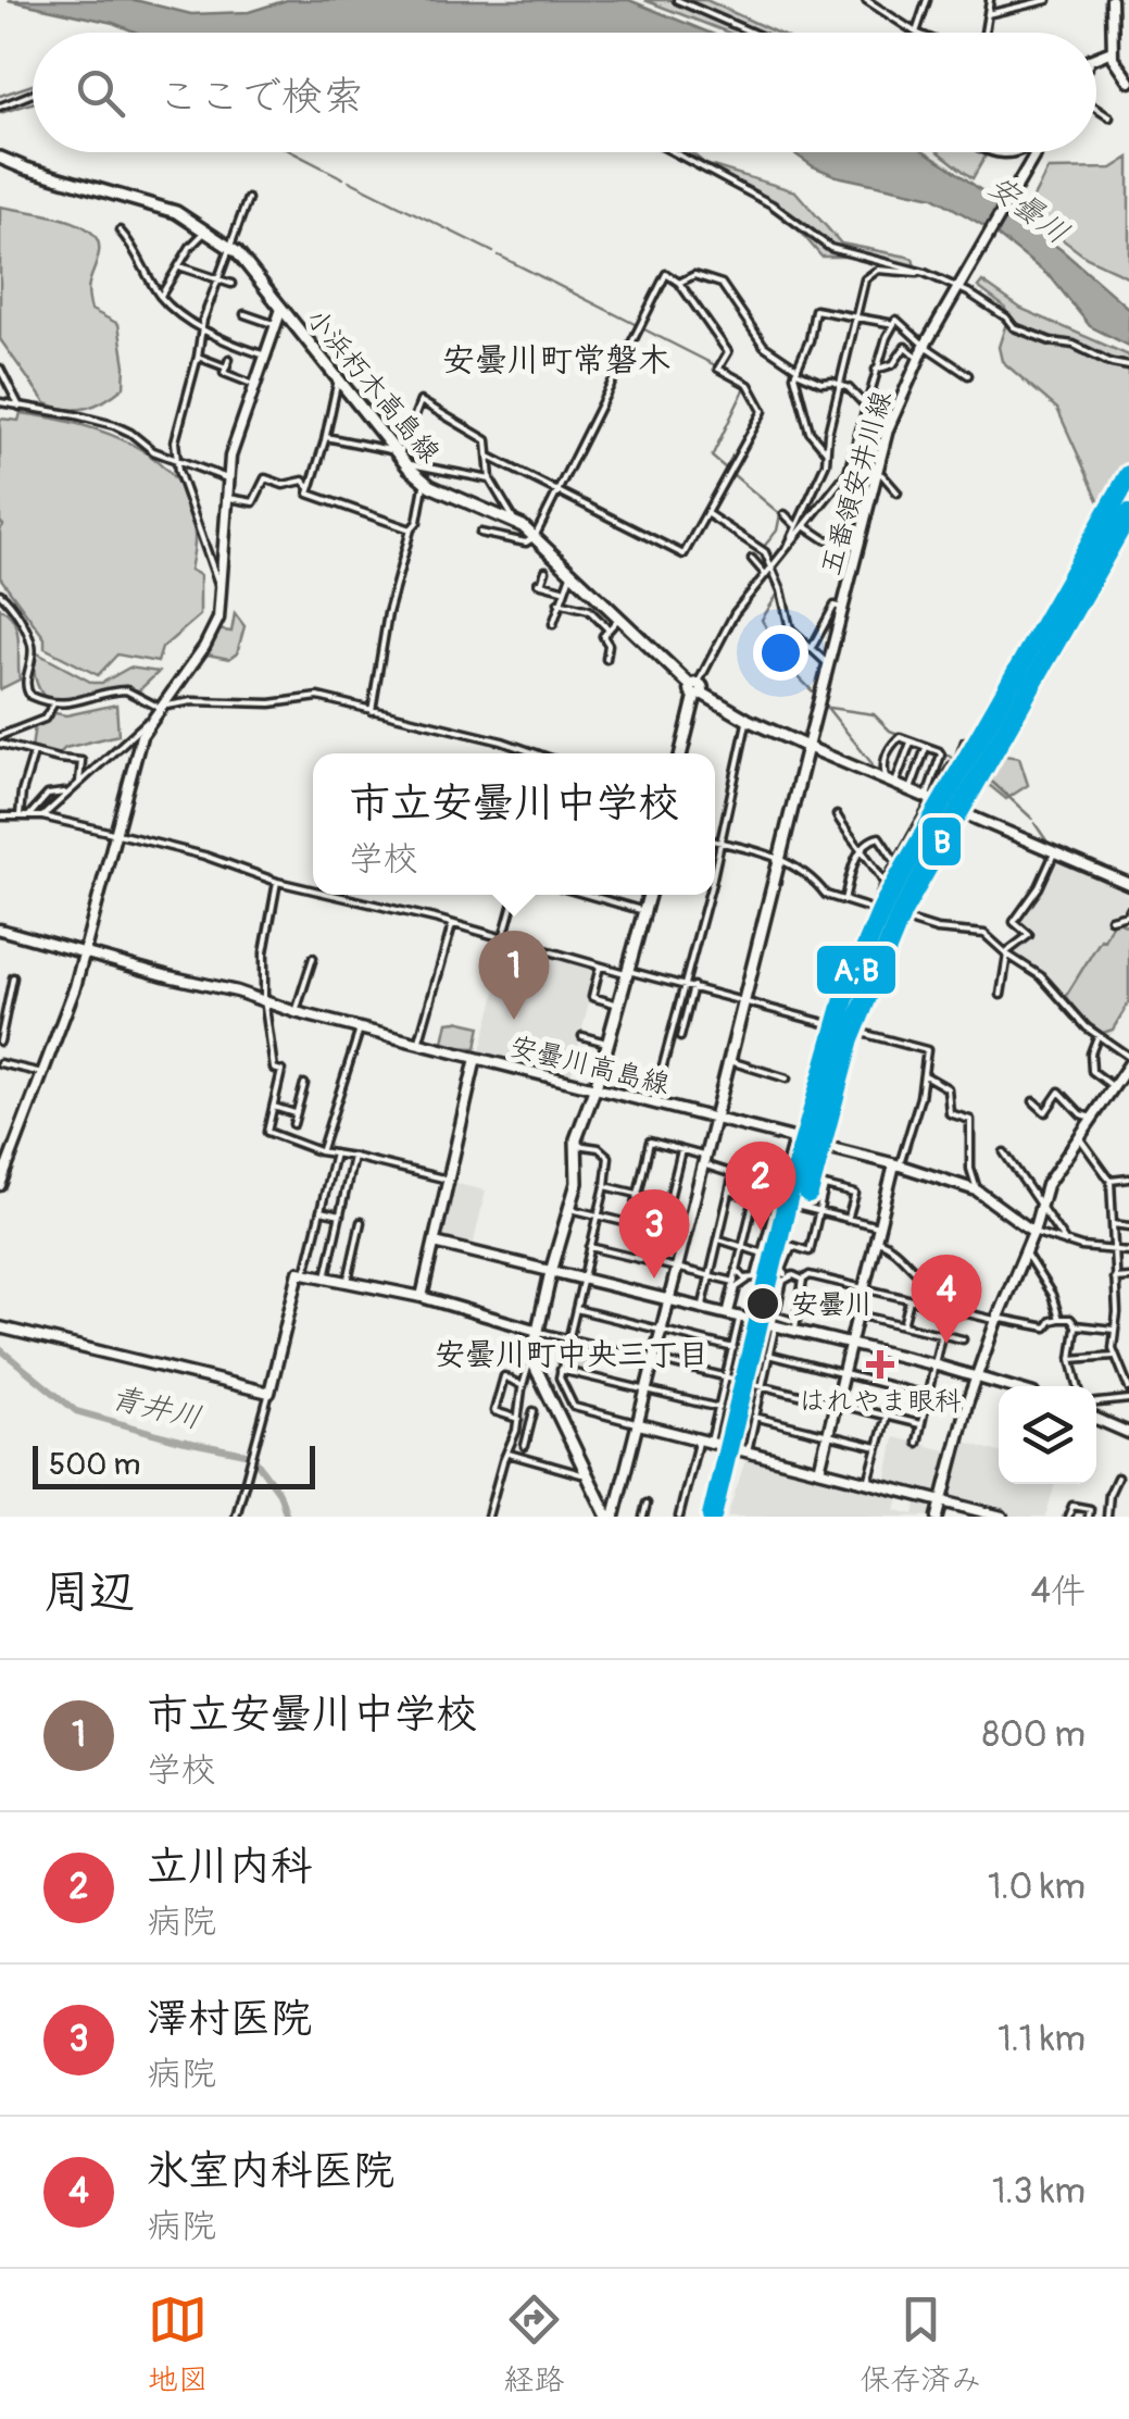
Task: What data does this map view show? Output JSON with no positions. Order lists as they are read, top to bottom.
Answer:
{
  "streets": {
    "main road": ["小浜朽木高島線", "五番領安井川線", "安曇川高島線"]
  },
  "crossings": [
    ["小浜朽木高島線", "五番領安井川線"]
  ],
  "districts": ["安曇川町常磐木", "安曇川町中央三丁目"],
  "water": ["安曇川", "青井川"],
  "places": {
    "other": ["安曇川"],
    "health": ["はれやま眼科"]
  },
  "lines": ["transit line A;B", "transit line B"],
  "scale_bar": "500 m",
  "page": {
    "search": "ここで検索",
    "popup": ["市立安曇川中学校", "学校"],
    "pins": [
      "1",
      "2",
      "3",
      "4"
    ],
    "scale": "500 m",
    "heading": ["周辺", "4件"],
    "list": [
      {
        "mark": "1",
        "name": "市立安曇川中学校",
        "note": "学校",
        "value": "800 m"
      },
      {
        "mark": "2",
        "name": "立川内科",
        "note": "病院",
        "value": "1.0 km"
      },
      {
        "mark": "3",
        "name": "澤村医院",
        "note": "病院",
        "value": "1.1 km"
      },
      {
        "mark": "4",
        "name": "氷室内科医院",
        "note": "病院",
        "value": "1.3 km"
      }
    ],
    "nav": ["地図", "経路", "保存済み"]
  }
}
